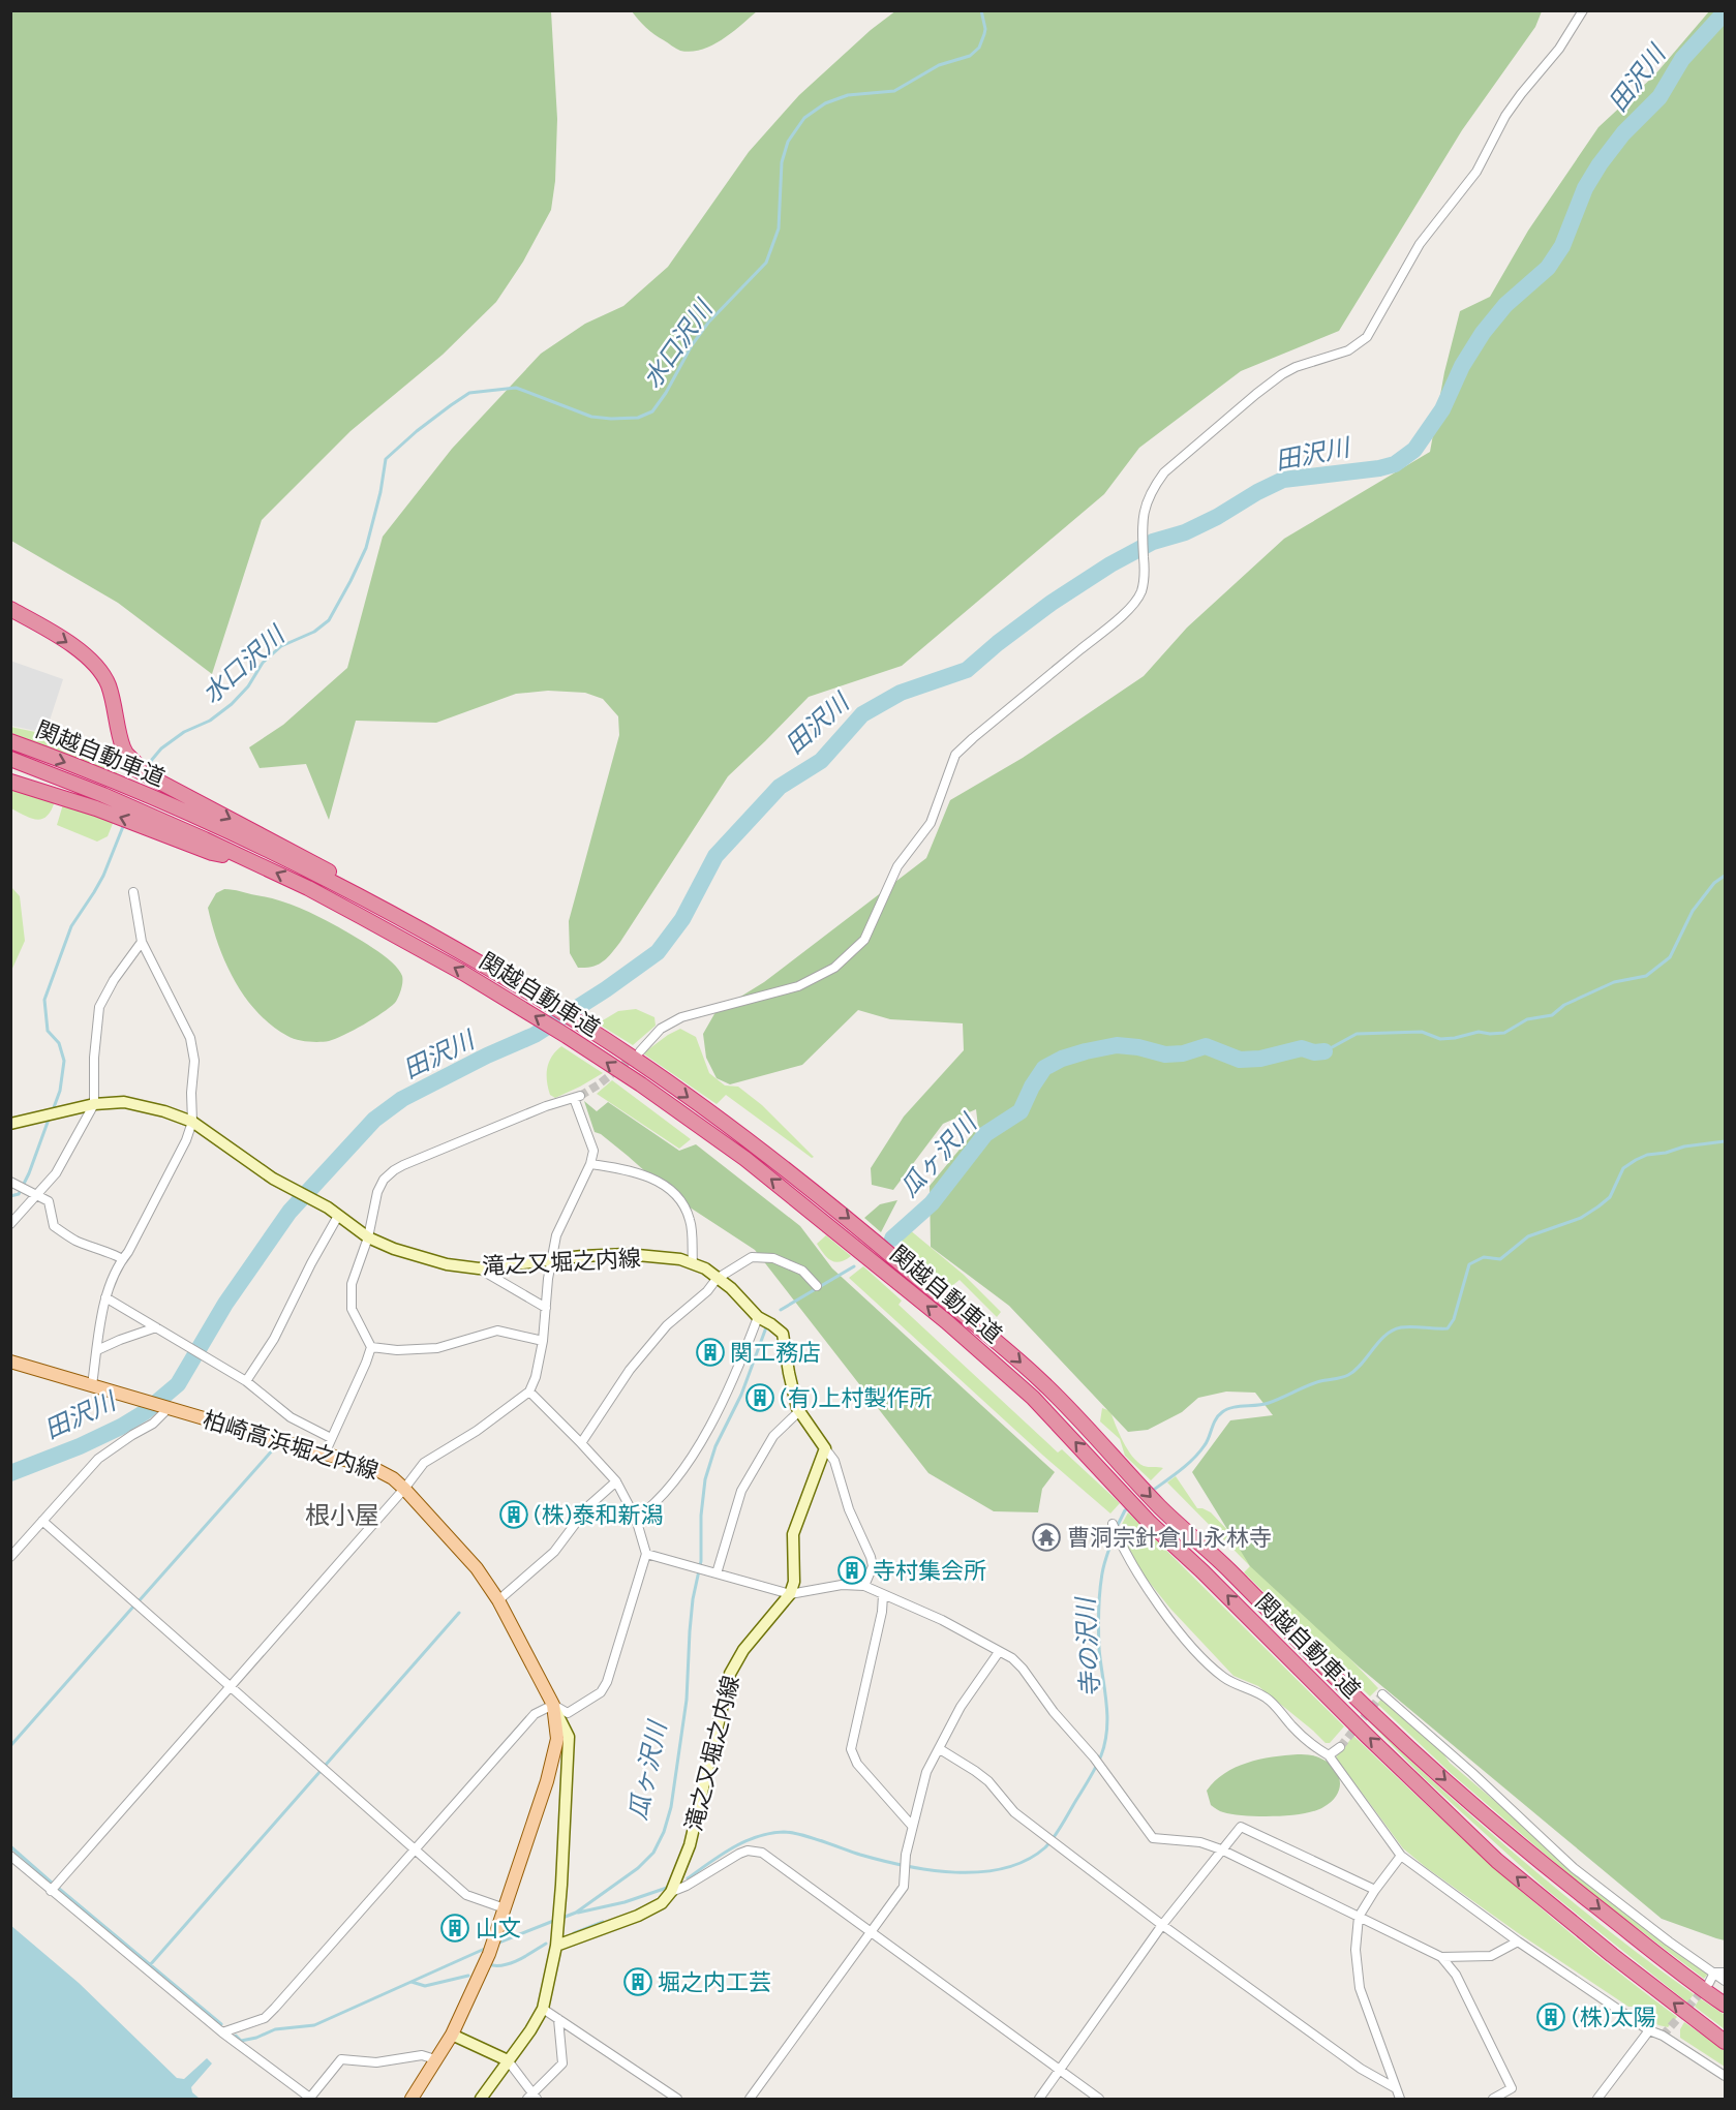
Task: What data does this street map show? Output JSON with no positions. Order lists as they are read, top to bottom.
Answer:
{
  "streets": {
    "highway": ["関越自動車道"],
    "main road": ["滝之又堀之内線", "柏崎高浜堀之内線"]
  },
  "districts": ["根小屋"],
  "water": [
    "田沢川",
    "水口沢川",
    "瓜ヶ沢川",
    "寺の沢川"
  ],
  "places": {
    "building": [
      "関工務店",
      "(有)上村製作所",
      "(株)泰和新潟",
      "寺村集会所",
      "山文",
      "堀之内工芸",
      "(株)太陽"
    ],
    "temple": ["曹洞宗針倉山永林寺"]
  }
}
